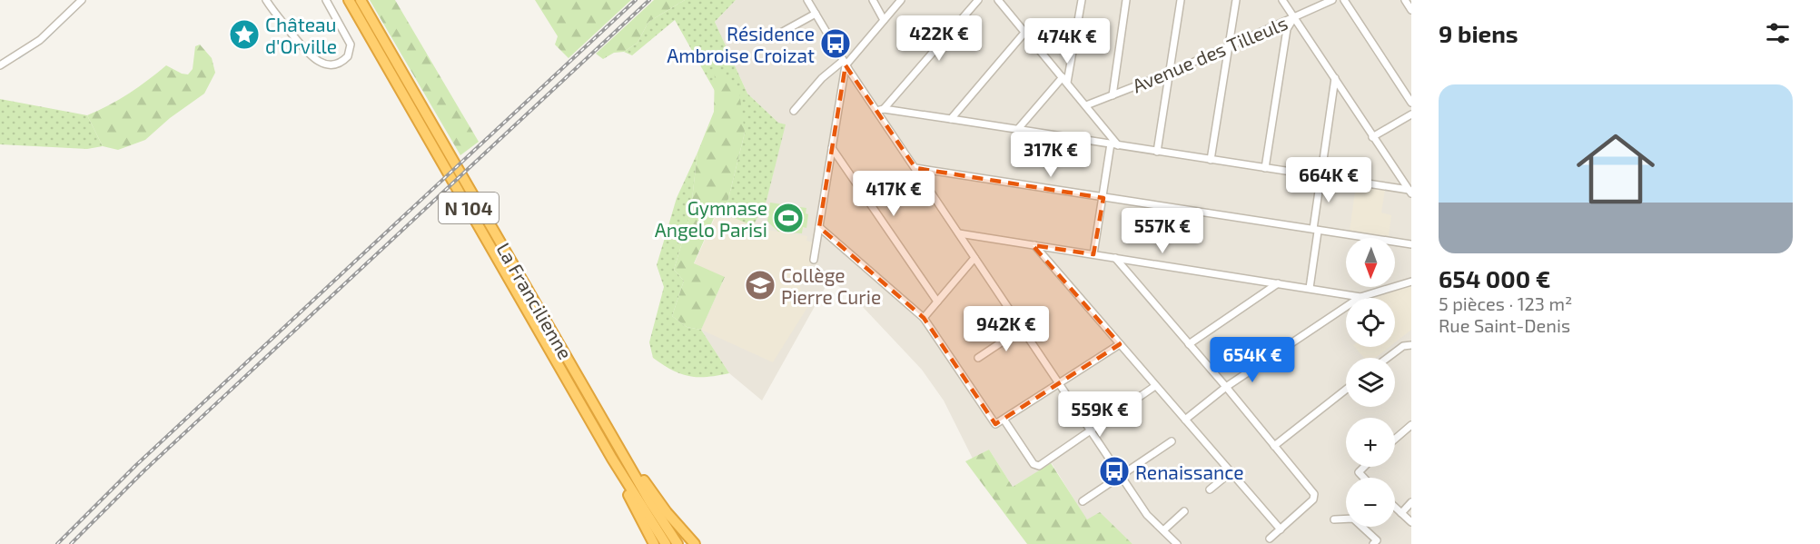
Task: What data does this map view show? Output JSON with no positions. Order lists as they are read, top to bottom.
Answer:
{
  "streets": {
    "highway": ["N 104", "La Francilienne"],
    "street": ["Avenue des Tilleuls"]
  },
  "places": {
    "place": ["Château d'Orville"],
    "bus stop": ["Résidence Ambroise Croizat", "Renaissance"],
    "sports": ["Gymnase Angelo Parisi"],
    "school or university": ["Collège Pierre Curie"]
  },
  "north": "bottom",
  "page": {
    "heading": "9 biens",
    "price": [
      "422K €",
      "474K €",
      "317K €",
      "664K €",
      "417K €",
      "557K €",
      "942K €",
      "654K €",
      "559K €"
    ],
    "list": [
      {
        "name": "654 000 €",
        "note": "5 pièces · 123 m² · Rue Saint-Denis"
      }
    ],
    "map_buttons": ["+", "−"]
  }
}
